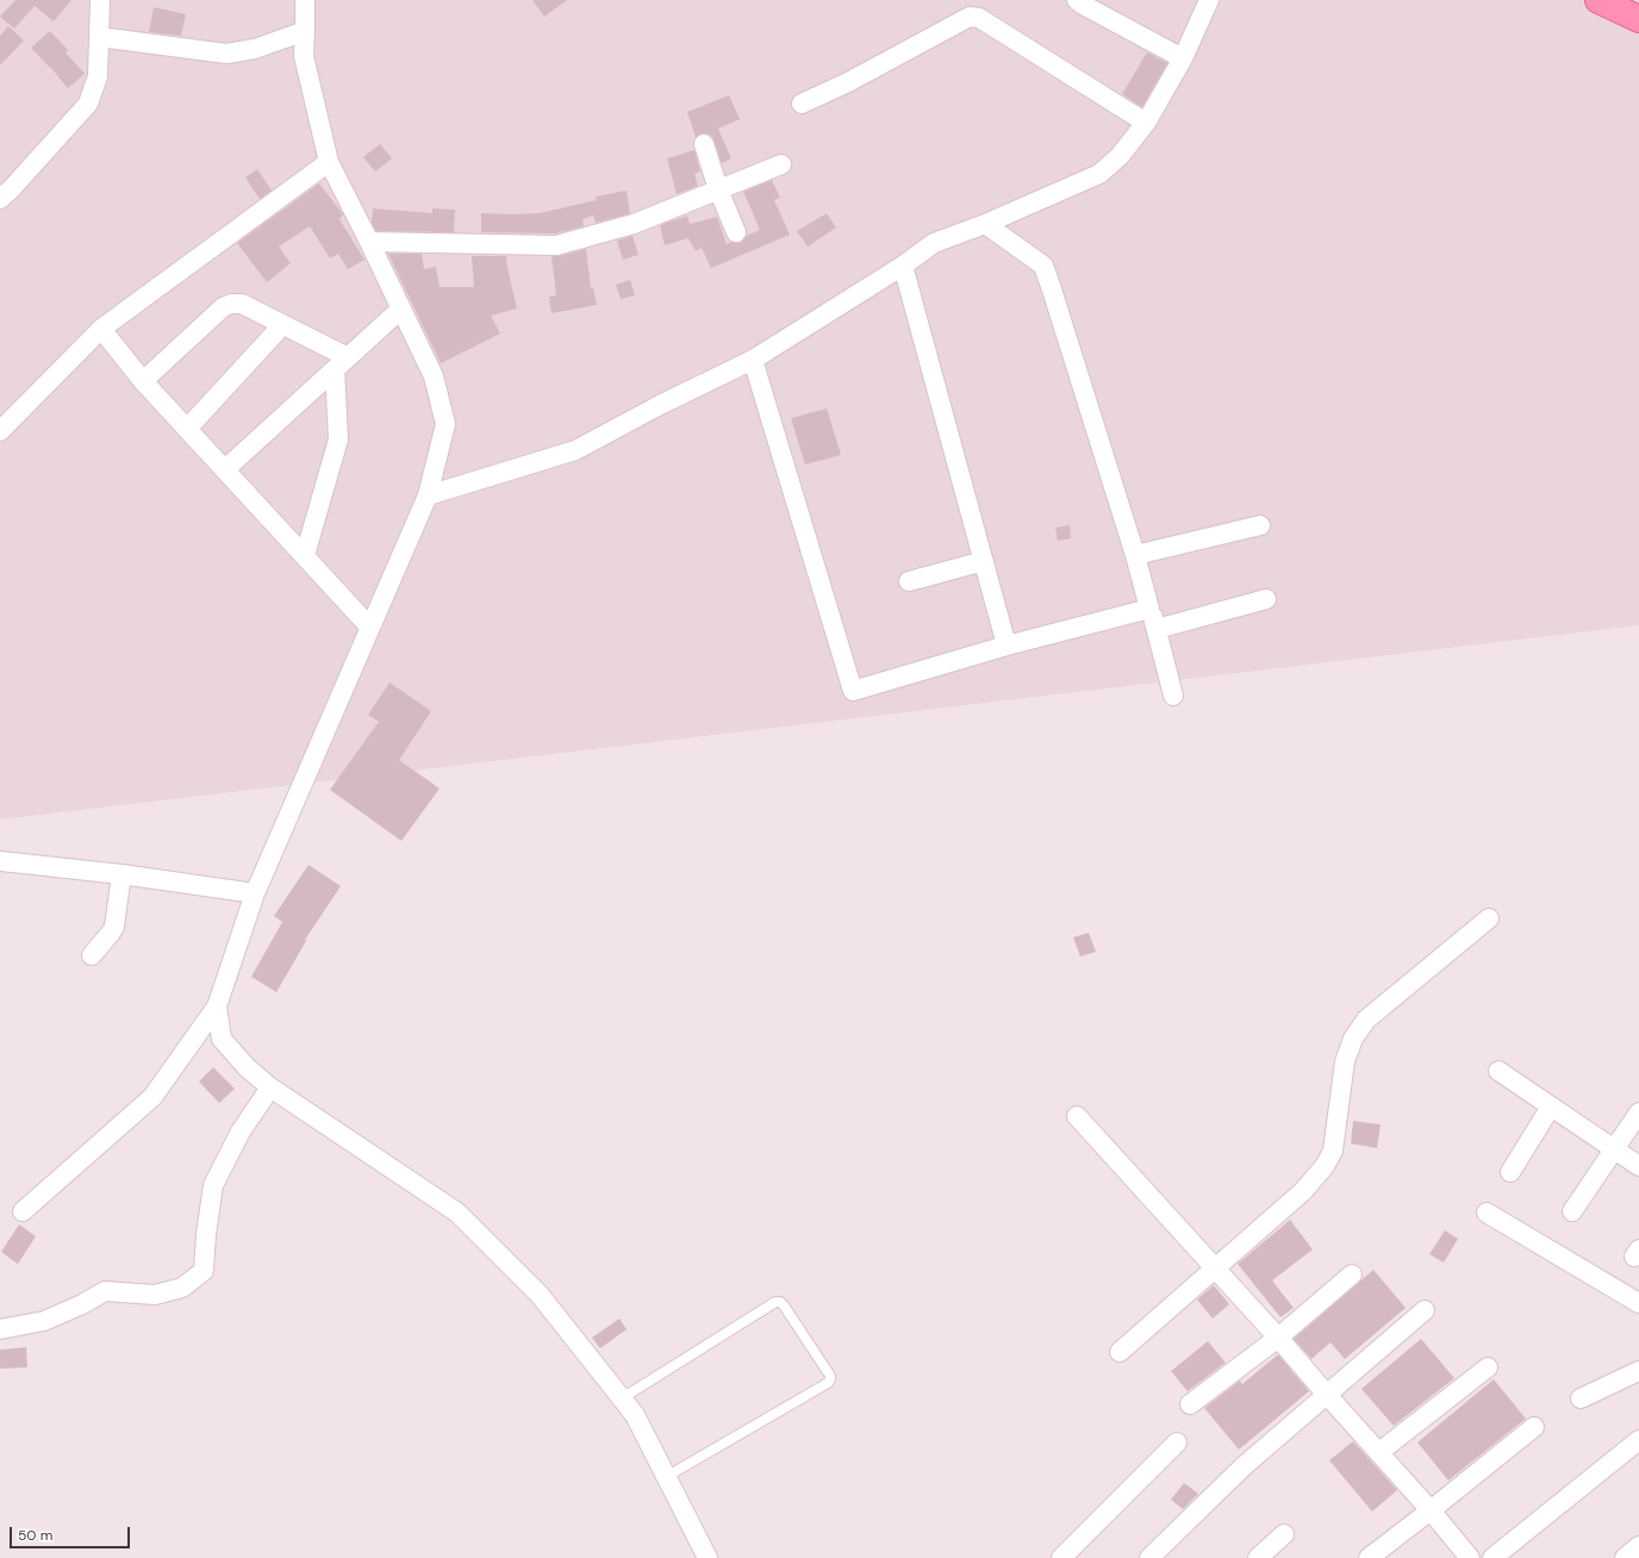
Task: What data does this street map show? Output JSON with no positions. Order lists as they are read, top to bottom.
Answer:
{
  "scale_bar": "50 m"
}
